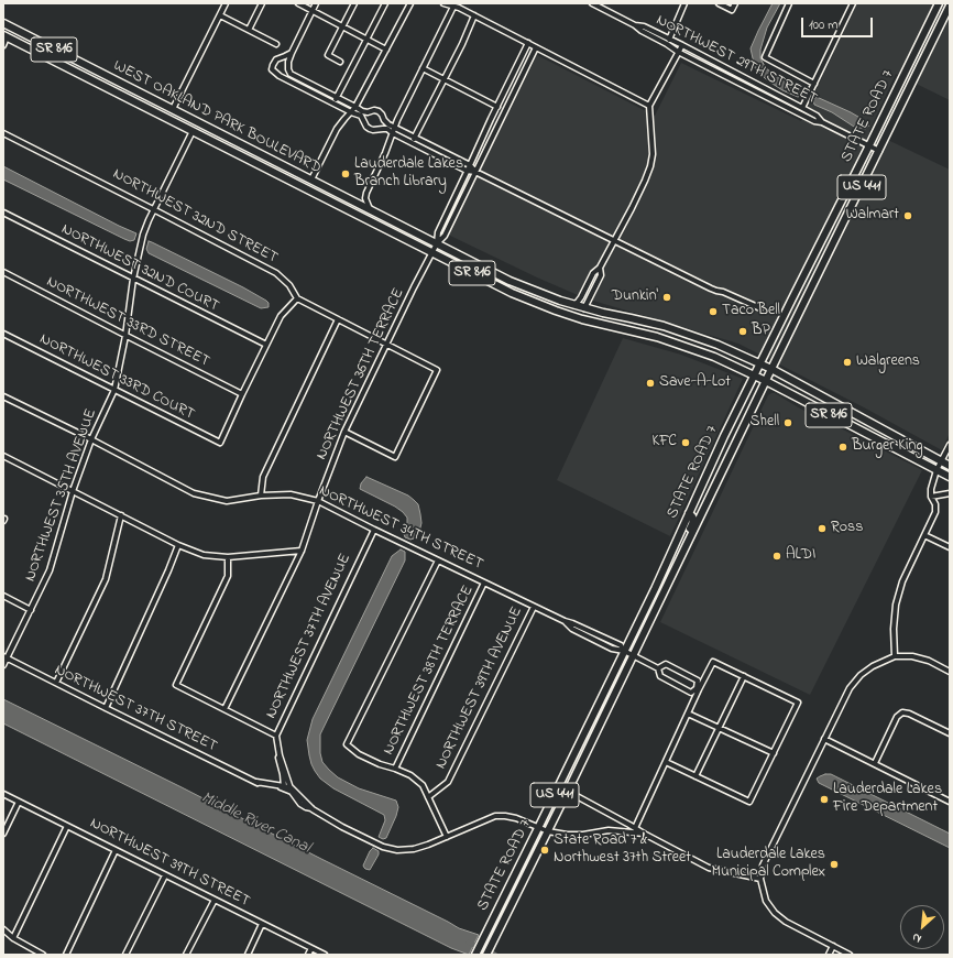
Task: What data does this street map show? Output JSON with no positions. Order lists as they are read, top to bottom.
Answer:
{
  "streets": {
    "main road": [
      "SR 816",
      "STATE ROAD 7",
      "WEST OAKLAND PARK BOULEVARD",
      "US 441"
    ],
    "street": [
      "NORTHWEST 29TH STREET",
      "NORTHWEST 32ND STREET",
      "NORTHWEST 32ND COURT",
      "NORTHWEST 33RD STREET",
      "NORTHWEST 36TH TERRACE",
      "NORTHWEST 33RD COURT",
      "NORTHWEST 35TH AVENUE",
      "NORTHWEST 34TH STREET",
      "NORTHWEST 37TH AVENUE",
      "NORTHWEST 38TH TERRACE",
      "NORTHWEST 39TH AVENUE",
      "NORTHWEST 37TH STREET",
      "NORTHWEST 39TH STREET"
    ]
  },
  "crossings": [
    ["NORTHWEST 29TH STREET", "STATE ROAD 7"],
    ["STATE ROAD 7", "WEST OAKLAND PARK BOULEVARD"],
    ["STATE ROAD 7", "NORTHWEST 34TH STREET"],
    ["STATE ROAD 7", "NORTHWEST 37TH STREET"],
    ["WEST OAKLAND PARK BOULEVARD", "NORTHWEST 36TH TERRACE"],
    ["WEST OAKLAND PARK BOULEVARD", "NORTHWEST 35TH AVENUE"],
    ["NORTHWEST 32ND STREET", "NORTHWEST 36TH TERRACE"],
    ["NORTHWEST 32ND STREET", "NORTHWEST 35TH AVENUE"],
    ["NORTHWEST 32ND COURT", "NORTHWEST 35TH AVENUE"],
    ["NORTHWEST 33RD STREET", "NORTHWEST 33RD COURT"],
    ["NORTHWEST 33RD STREET", "NORTHWEST 35TH AVENUE"],
    ["NORTHWEST 36TH TERRACE", "NORTHWEST 34TH STREET"],
    ["NORTHWEST 33RD COURT", "NORTHWEST 35TH AVENUE"],
    ["NORTHWEST 35TH AVENUE", "NORTHWEST 34TH STREET"],
    ["NORTHWEST 35TH AVENUE", "NORTHWEST 37TH STREET"],
    ["NORTHWEST 34TH STREET", "NORTHWEST 37TH AVENUE"],
    ["NORTHWEST 34TH STREET", "NORTHWEST 38TH TERRACE"],
    ["NORTHWEST 34TH STREET", "NORTHWEST 39TH AVENUE"],
    ["NORTHWEST 37TH AVENUE", "NORTHWEST 37TH STREET"]
  ],
  "water": ["Middle River Canal"],
  "places": [
    "Lauderdale Lakes Branch Library",
    "Walmart",
    "Dunkin'",
    "Taco Bell",
    "BP",
    "Walgreens",
    "Save-A-Lot",
    "Shell",
    "KFC",
    "Burger King",
    "Ross",
    "ALDI",
    "Lauderdale Lakes Fire Department",
    "State Road 7 & Northwest 37th Street",
    "Lauderdale Lakes Municipal Complex"
  ],
  "scale_bar": "100 m",
  "north": "bottom left"
}
